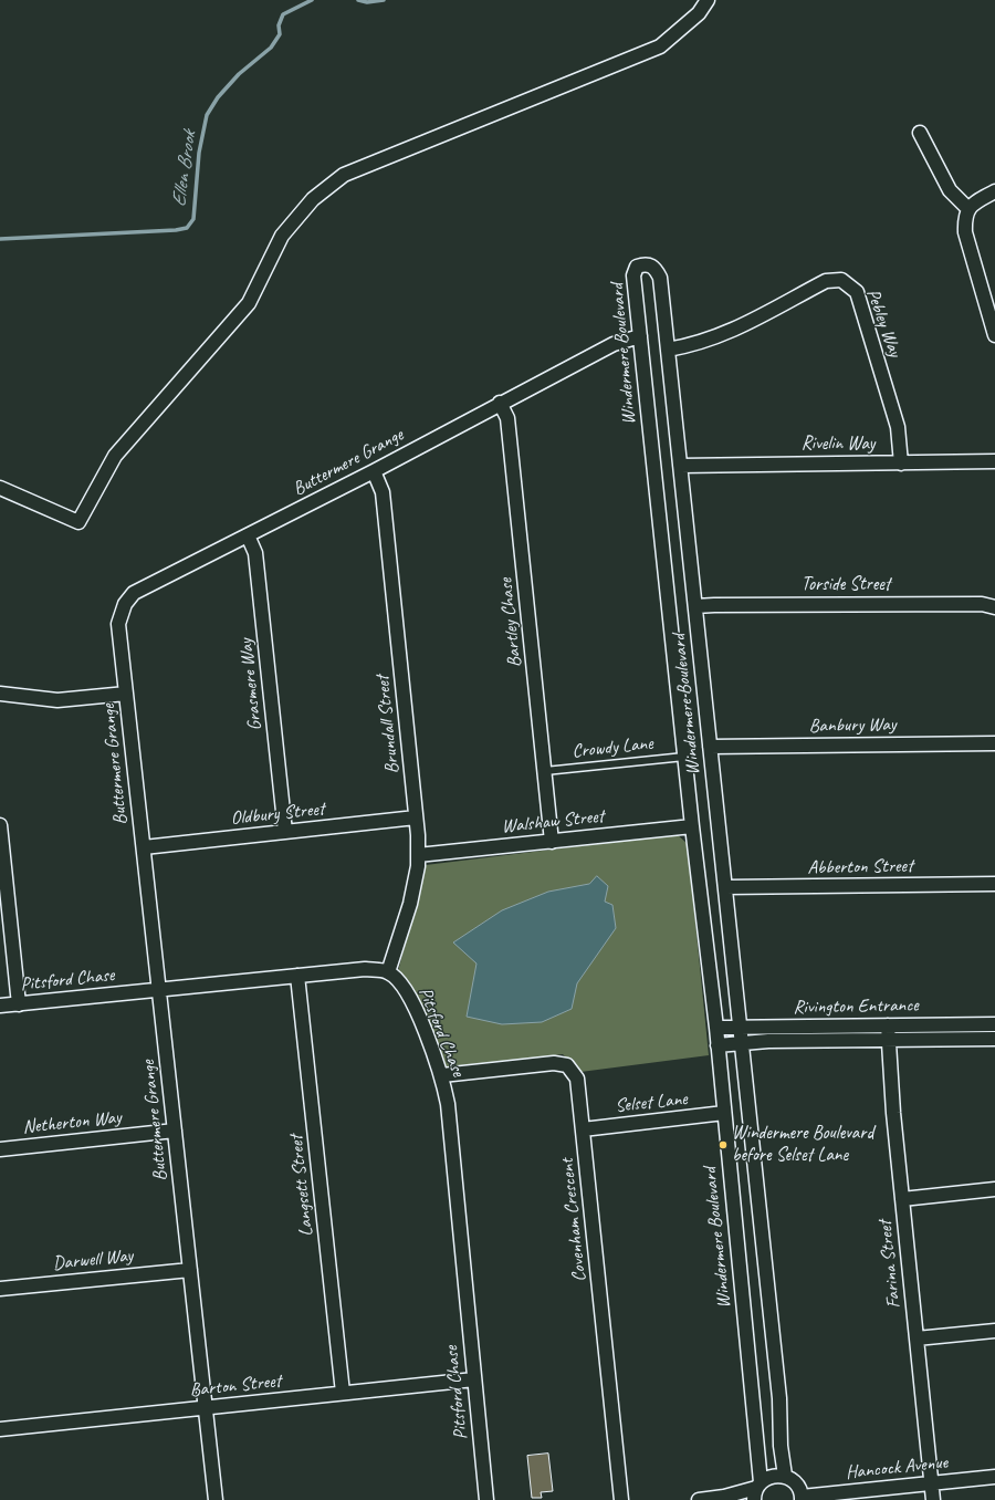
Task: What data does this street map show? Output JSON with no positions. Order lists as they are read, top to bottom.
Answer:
{
  "streets": {
    "street": [
      "Pebley Way",
      "Windermere Boulevard",
      "Rivelin Way",
      "Buttermere Grange",
      "Torside Street",
      "Bartley Chase",
      "Grasmere Way",
      "Brundall Street",
      "Banbury Way",
      "Oldbury Street",
      "Walshaw Street",
      "Abberton Street",
      "Pitsford Chase",
      "Rivington Entrance",
      "Selset Lane",
      "Netherton Way",
      "Langsett Street",
      "Covenham Crescent",
      "Darwell Way",
      "Farina Street",
      "Barton Street",
      "Hancock Avenue"
    ],
    "lane": ["Crowdy Lane"]
  },
  "crossings": [
    ["Pebley Way", "Windermere Boulevard"],
    ["Pebley Way", "Rivelin Way"],
    ["Windermere Boulevard", "Rivelin Way"],
    ["Windermere Boulevard", "Buttermere Grange"],
    ["Windermere Boulevard", "Torside Street"],
    ["Windermere Boulevard", "Banbury Way"],
    ["Windermere Boulevard", "Crowdy Lane"],
    ["Windermere Boulevard", "Walshaw Street"],
    ["Windermere Boulevard", "Abberton Street"],
    ["Windermere Boulevard", "Rivington Entrance"],
    ["Windermere Boulevard", "Selset Lane"],
    ["Buttermere Grange", "Bartley Chase"],
    ["Buttermere Grange", "Grasmere Way"],
    ["Buttermere Grange", "Brundall Street"],
    ["Buttermere Grange", "Oldbury Street"],
    ["Buttermere Grange", "Pitsford Chase"],
    ["Buttermere Grange", "Netherton Way"],
    ["Buttermere Grange", "Darwell Way"],
    ["Buttermere Grange", "Barton Street"],
    ["Bartley Chase", "Crowdy Lane"],
    ["Bartley Chase", "Walshaw Street"],
    ["Grasmere Way", "Oldbury Street"],
    ["Brundall Street", "Oldbury Street"],
    ["Brundall Street", "Walshaw Street"],
    ["Brundall Street", "Pitsford Chase"],
    ["Pitsford Chase", "Langsett Street"],
    ["Pitsford Chase", "Covenham Crescent"],
    ["Pitsford Chase", "Barton Street"],
    ["Rivington Entrance", "Farina Street"],
    ["Selset Lane", "Covenham Crescent"],
    ["Langsett Street", "Barton Street"],
    ["Farina Street", "Hancock Avenue"]
  ],
  "water": ["Ellen Brook"],
  "places": ["Windermere Boulevard before Selset Lane"]
}
